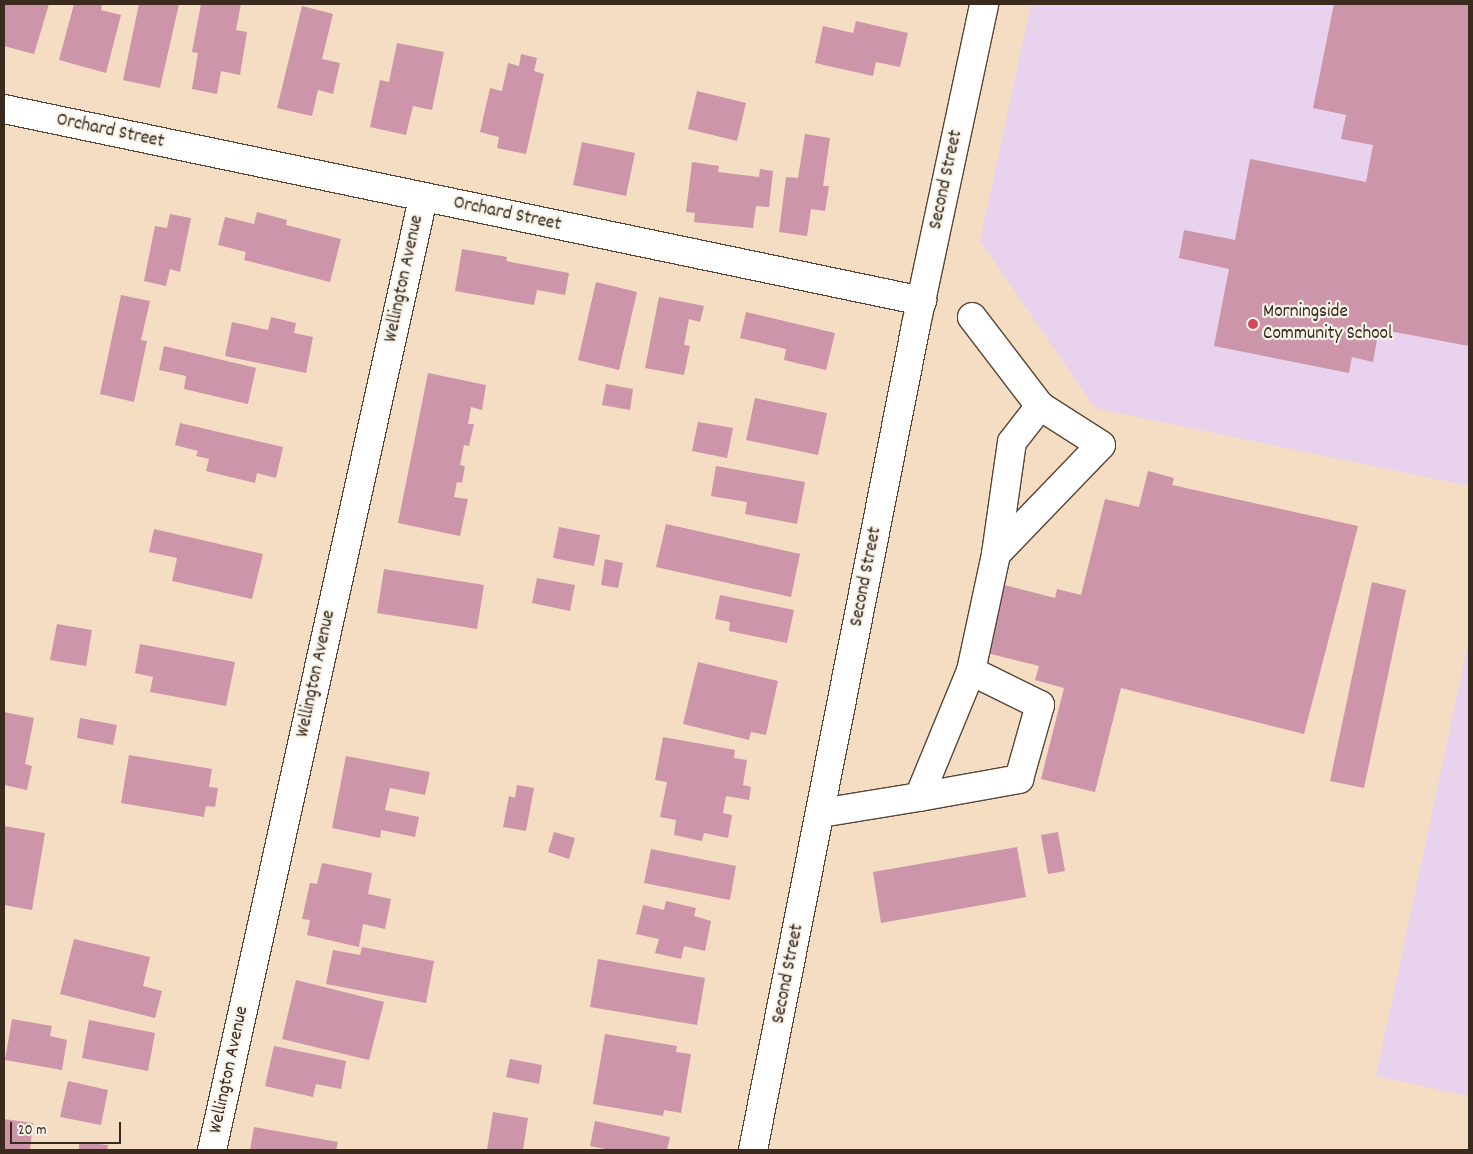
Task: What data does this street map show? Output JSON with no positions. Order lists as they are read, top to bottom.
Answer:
{
  "streets": {
    "street": ["Orchard Street", "Second Street", "Wellington Avenue"]
  },
  "crossings": [
    ["Orchard Street", "Second Street"],
    ["Orchard Street", "Wellington Avenue"]
  ],
  "places": ["Morningside Community School"],
  "scale_bar": "20 m"
}
